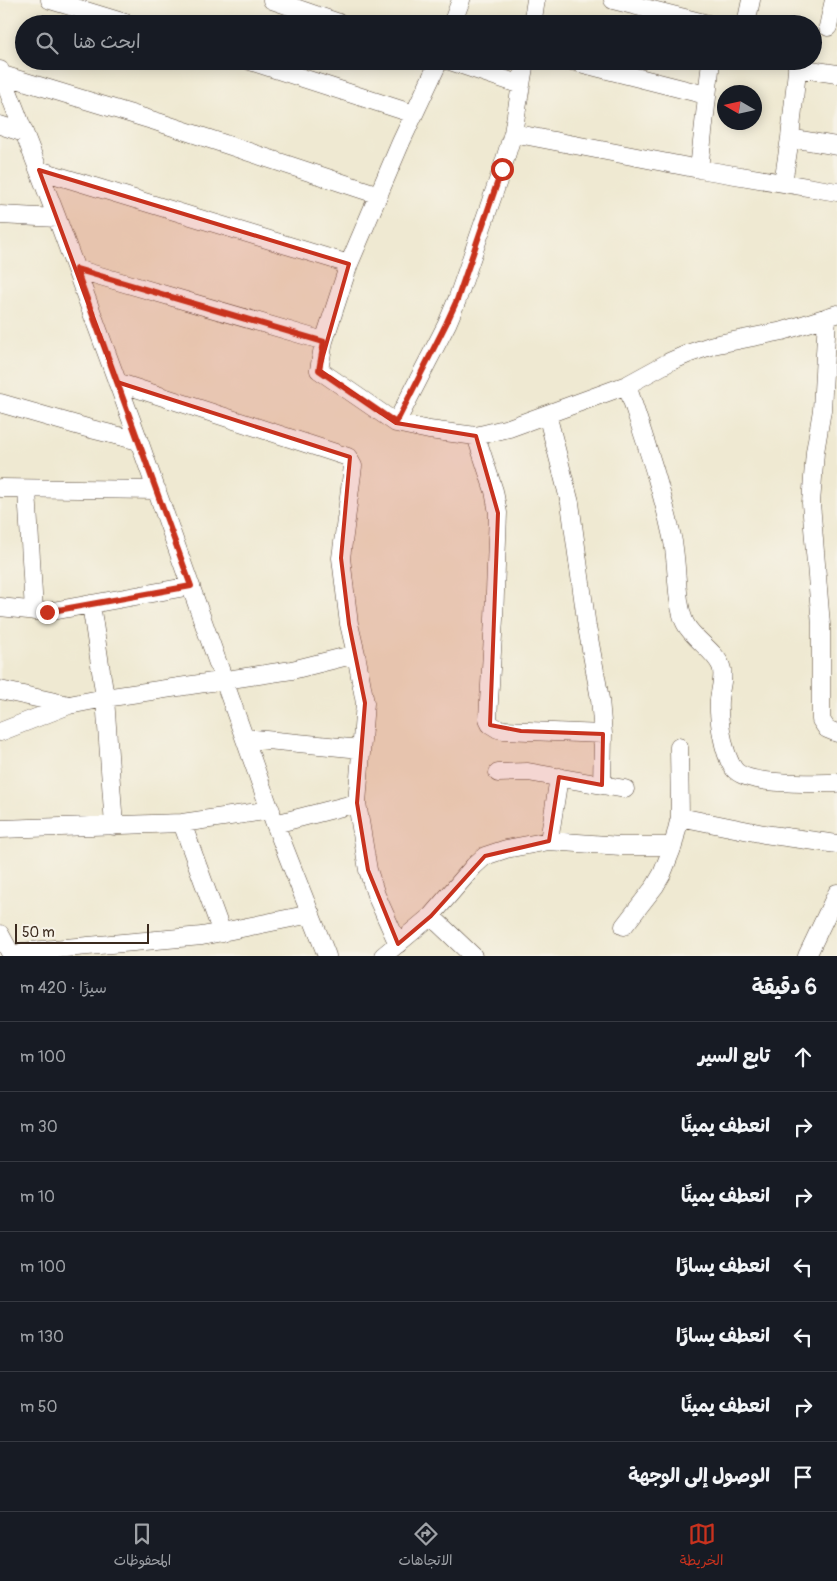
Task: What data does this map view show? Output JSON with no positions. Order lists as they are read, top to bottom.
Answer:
{
  "scale_bar": "50 m",
  "north": "left",
  "page": {
    "search": "ابحث هنا",
    "scale": "50 m",
    "heading": ["6 دقيقة", "سيرًا · 420 m"],
    "list": [
      ["تابع السير", "100 m"],
      ["انعطف يمينًا", "30 m"],
      ["انعطف يمينًا", "10 m"],
      ["انعطف يسارًا", "100 m"],
      ["انعطف يسارًا", "130 m"],
      ["انعطف يمينًا", "50 m"],
      "الوصول إلى الوجهة"
    ],
    "nav": ["الخريطة", "الاتجاهات", "المحفوظات"]
  }
}
